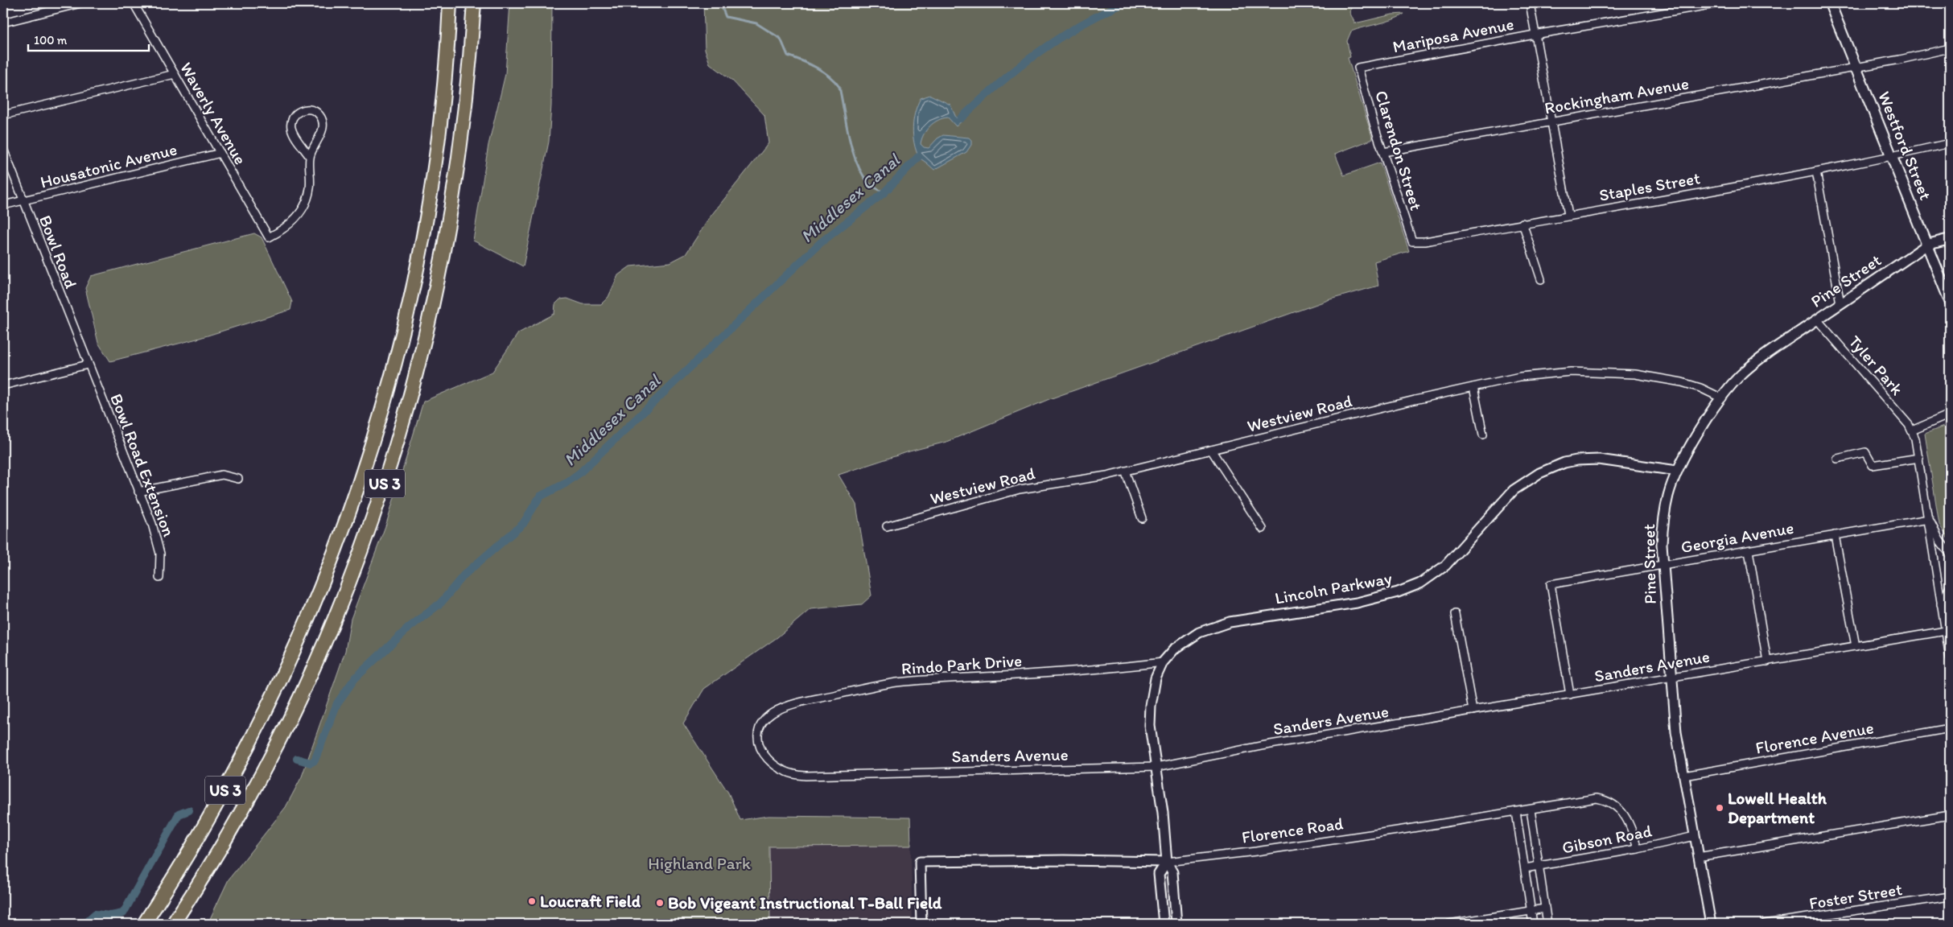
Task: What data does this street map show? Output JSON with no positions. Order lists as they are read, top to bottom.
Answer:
{
  "streets": {
    "highway": ["US 3"],
    "main road": ["Westford Street", "Pine Street"],
    "street": [
      "Mariposa Avenue",
      "Rockingham Avenue",
      "Waverly Avenue",
      "Clarendon Street",
      "Housatonic Avenue",
      "Staples Street",
      "Bowl Road",
      "Tyler Park",
      "Westview Road",
      "Bowl Road Extension",
      "Georgia Avenue",
      "Lincoln Parkway",
      "Rindo Park Drive",
      "Sanders Avenue",
      "Florence Avenue",
      "Florence Road",
      "Gibson Road",
      "Foster Street"
    ]
  },
  "crossings": [
    ["Mariposa Avenue", "Clarendon Street"],
    ["Rockingham Avenue", "Westford Street"],
    ["Rockingham Avenue", "Clarendon Street"],
    ["Waverly Avenue", "Housatonic Avenue"],
    ["Westford Street", "Staples Street"],
    ["Westford Street", "Pine Street"],
    ["Clarendon Street", "Staples Street"],
    ["Housatonic Avenue", "Bowl Road"],
    ["Bowl Road", "Bowl Road Extension"],
    ["Pine Street", "Tyler Park"],
    ["Pine Street", "Westview Road"],
    ["Pine Street", "Georgia Avenue"],
    ["Pine Street", "Lincoln Parkway"],
    ["Pine Street", "Sanders Avenue"],
    ["Pine Street", "Florence Avenue"],
    ["Pine Street", "Gibson Road"],
    ["Tyler Park", "Georgia Avenue"],
    ["Tyler Park", "Sanders Avenue"],
    ["Georgia Avenue", "Sanders Avenue"],
    ["Lincoln Parkway", "Rindo Park Drive"],
    ["Lincoln Parkway", "Sanders Avenue"],
    ["Lincoln Parkway", "Florence Road"],
    ["Rindo Park Drive", "Sanders Avenue"],
    ["Florence Road", "Gibson Road"]
  ],
  "water": ["Middlesex Canal"],
  "parks": ["Highland Park"],
  "places": ["Lowell Health Department", "Loucraft Field", "Bob Vigeant Instructional T-Ball Field"],
  "scale_bar": "100 m"
}
